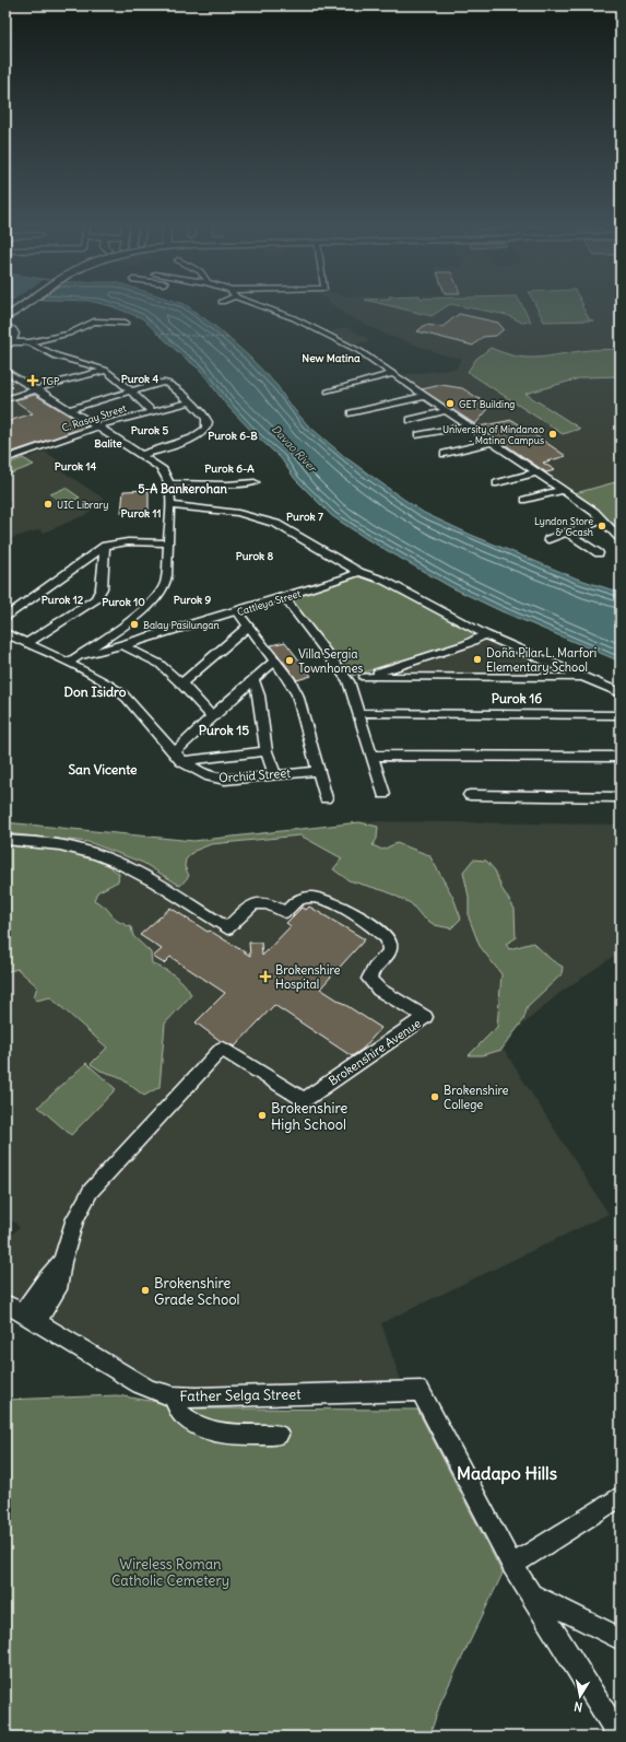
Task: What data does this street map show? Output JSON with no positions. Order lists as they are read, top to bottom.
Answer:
{
  "streets": {
    "street": [
      "C. Rasay Street",
      "Cattleya Street",
      "Orchid Street",
      "Brokenshire Avenue",
      "Father Selga Street"
    ]
  },
  "crossings": [
    ["Cattleya Street", "Orchid Street"],
    ["Brokenshire Avenue", "Father Selga Street"]
  ],
  "districts": [
    "New Matina",
    "Purok 4",
    "Purok 5",
    "Purok 6-B",
    "Balite",
    "Purok 14",
    "Purok 6-A",
    "5-A Bankerohan",
    "Purok 11",
    "Purok 7",
    "Purok 8",
    "Purok 12",
    "Purok 9",
    "Purok 10",
    "Don Isidro",
    "Purok 16",
    "Purok 15",
    "San Vicente",
    "Madapo Hills"
  ],
  "water": ["Davao River"],
  "parks": ["Wireless Roman Catholic Cemetery"],
  "places": {
    "health": ["TGP", "Brokenshire Hospital"],
    "other": [
      "GET Building",
      "University of Mindanao - Matina Campus",
      "UIC Library",
      "Lyndon Store & Gcash",
      "Balay Pasilungan",
      "Doña Pilar L. Marfori Elementary School",
      "Villa Sergia Townhomes",
      "Brokenshire College",
      "Brokenshire High School",
      "Brokenshire Grade School"
    ]
  },
  "north": "bottom"
}
